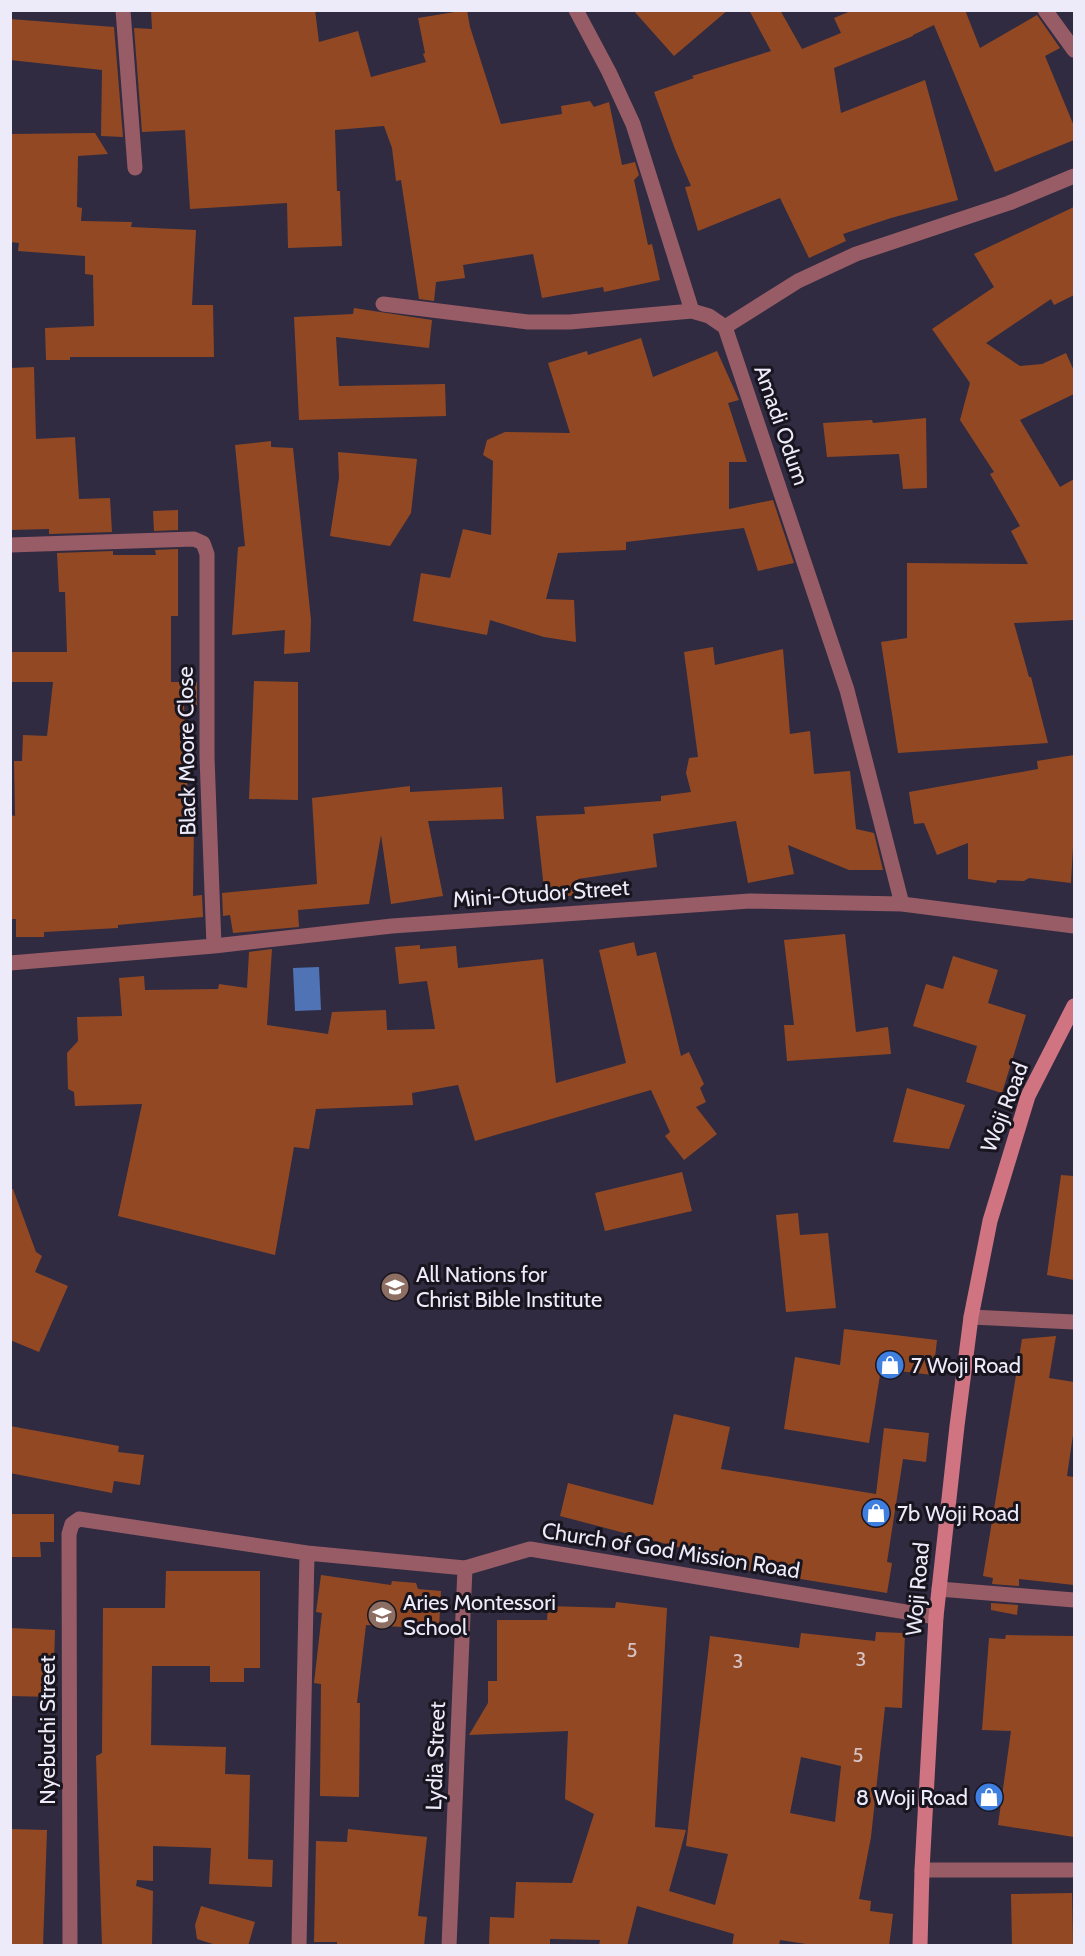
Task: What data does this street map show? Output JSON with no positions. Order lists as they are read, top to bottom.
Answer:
{
  "streets": {
    "main road": ["Woji Road"],
    "street": [
      "Amadi Odum",
      "Black Moore Close",
      "Mini-Otudor Street",
      "Church of God Mission Road",
      "Nyebuchi Street",
      "Lydia Street"
    ]
  },
  "crossings": [
    ["Amadi Odum", "Mini-Otudor Street"],
    ["Black Moore Close", "Mini-Otudor Street"],
    ["Woji Road", "Church of God Mission Road"],
    ["Church of God Mission Road", "Nyebuchi Street"],
    ["Church of God Mission Road", "Lydia Street"]
  ],
  "places": {
    "school or university": ["All Nations for Christ Bible Institute", "Aries Montessori School"],
    "shop": ["7 Woji Road", "7b Woji Road", "8 Woji Road"]
  },
  "house_numbers": [
    "5",
    "3",
    "3",
    "5"
  ]
}
